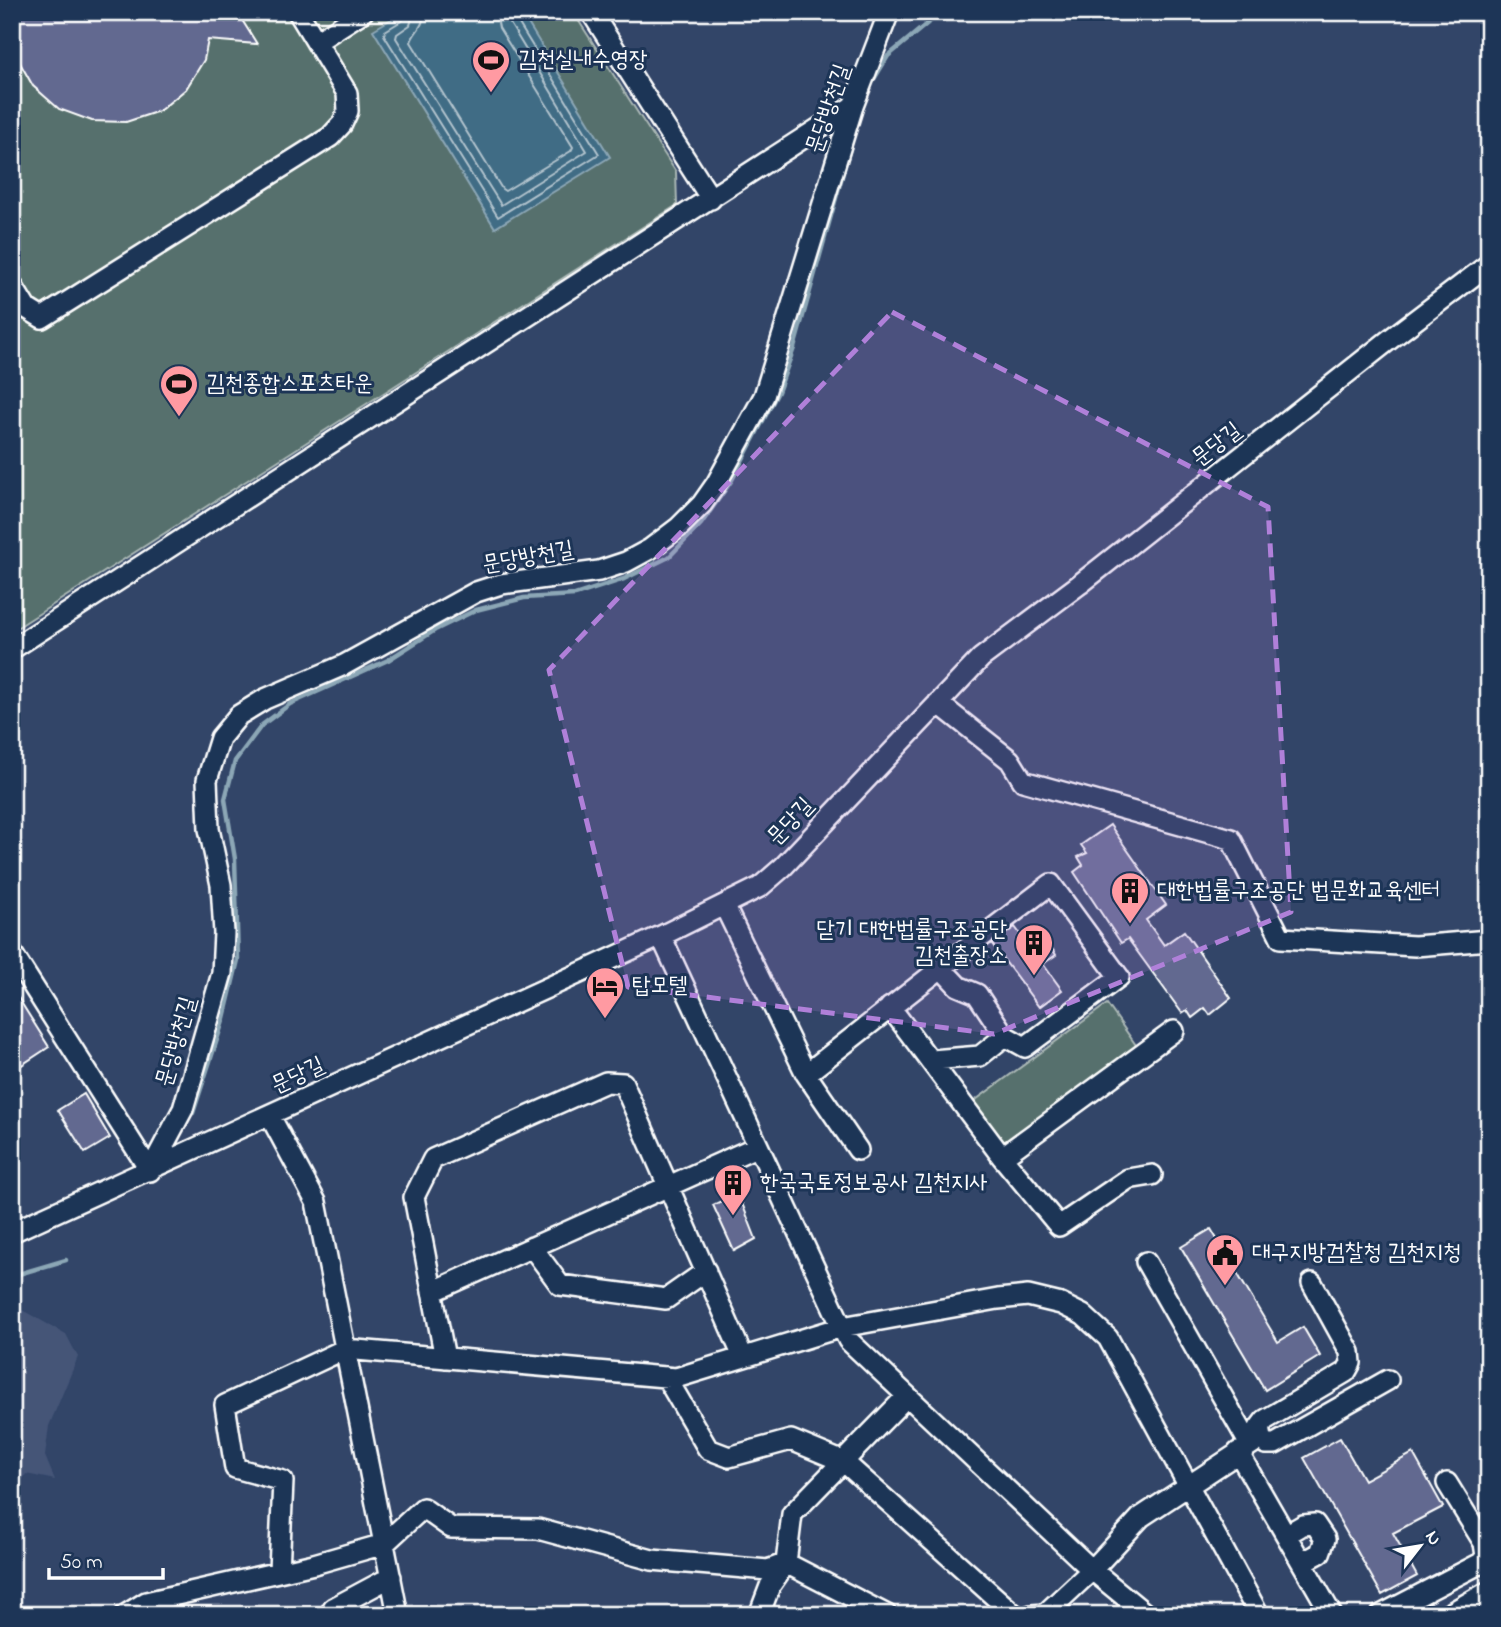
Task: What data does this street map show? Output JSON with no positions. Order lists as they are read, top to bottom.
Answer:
{
  "streets": {
    "street": ["문당방천길", "문당길"]
  },
  "crossings": [
    ["문당방천길", "문당길"]
  ],
  "places": {
    "sports": ["김천실내수영장", "김천종합스포츠타운"],
    "building": ["대한법률구조공단 법문화교육센터", "닫기 대한법률구조공단 김천출장소", "한국국토정보공사 김천지사"],
    "hotel": ["탑모텔"],
    "public building": ["대구지방검찰청 김천지청"]
  },
  "scale_bar": "50 m",
  "north": "top right"
}
